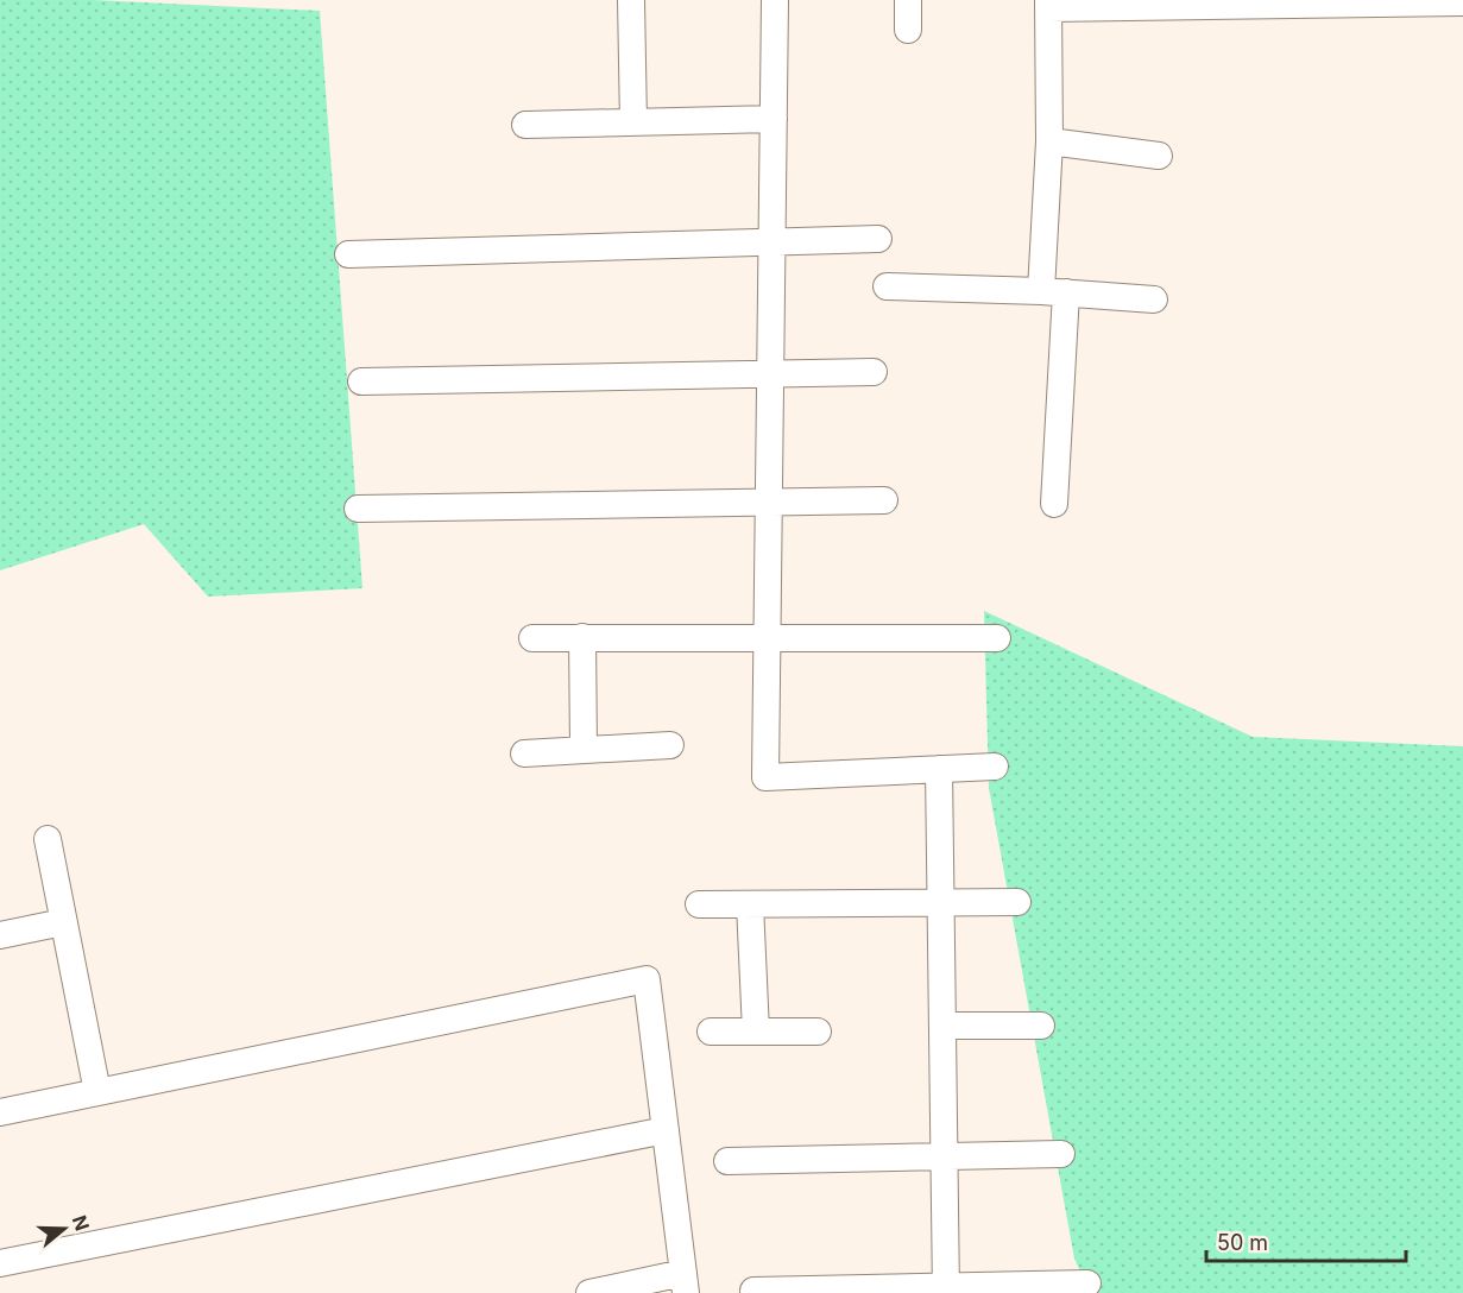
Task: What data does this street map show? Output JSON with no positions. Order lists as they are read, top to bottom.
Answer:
{
  "scale_bar": "50 m",
  "north": "right"
}
